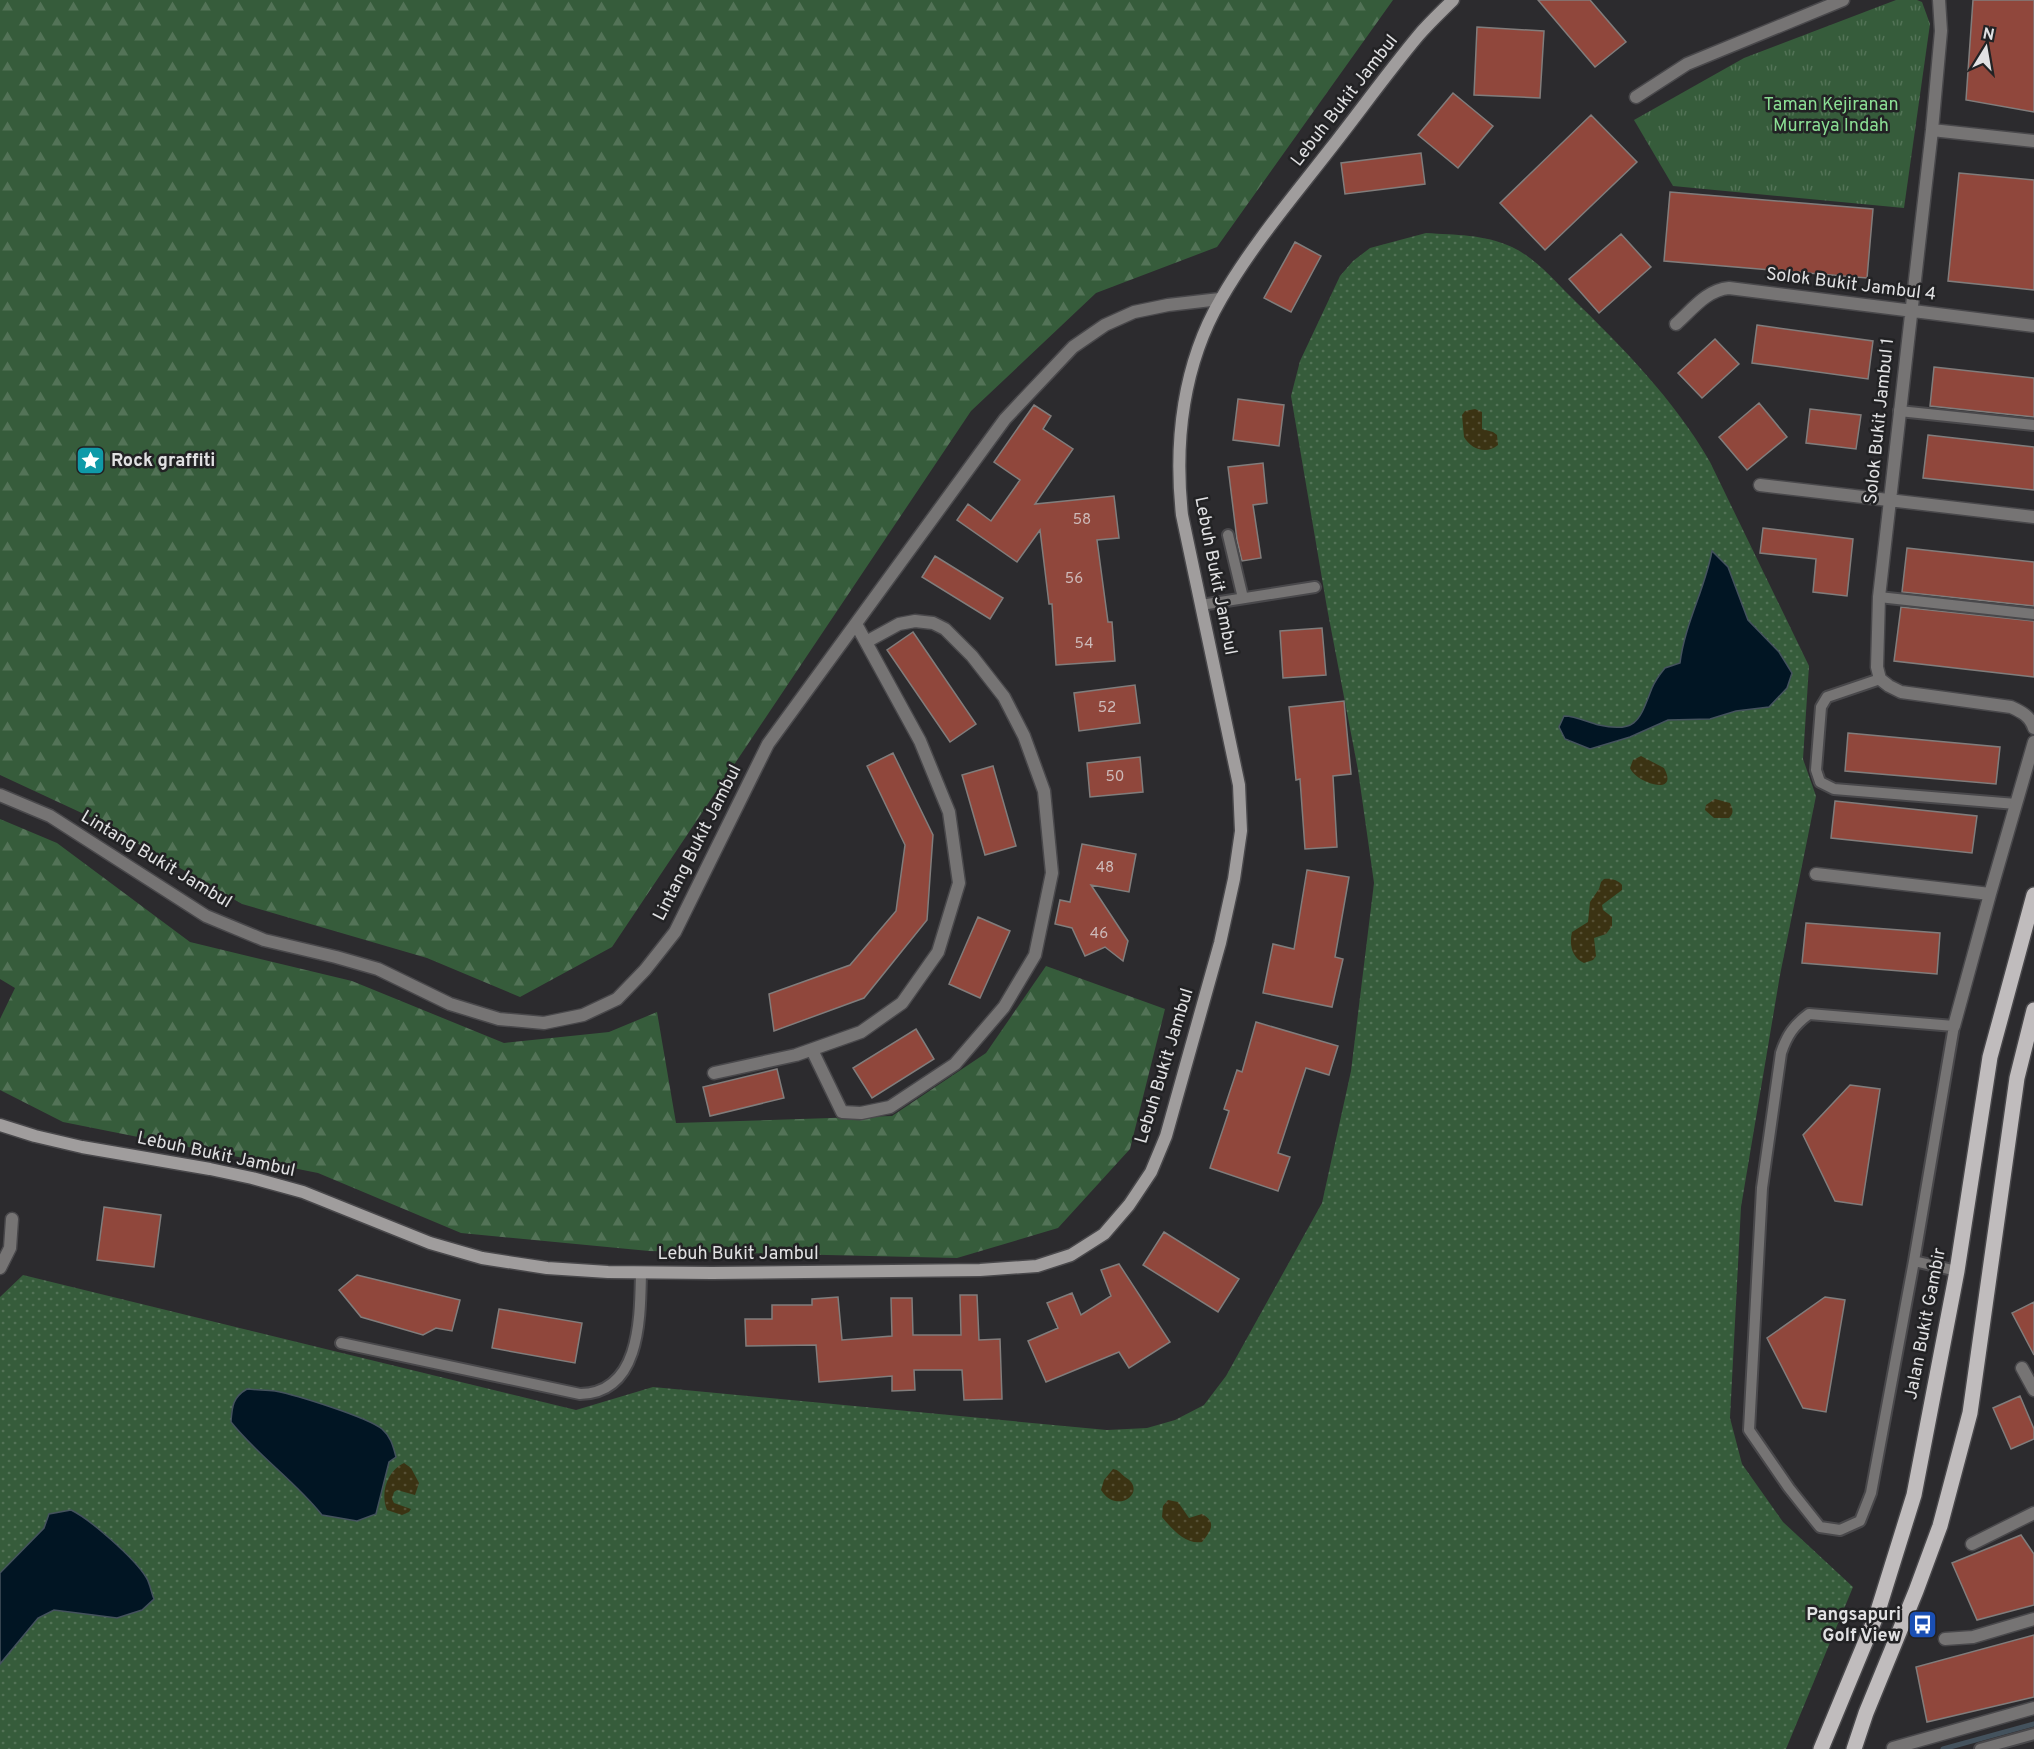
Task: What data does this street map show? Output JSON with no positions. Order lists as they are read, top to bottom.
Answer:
{
  "streets": {
    "main road": ["Lebuh Bukit Jambul", "Jalan Bukit Gambir"],
    "street": ["Solok Bukit Jambul 4", "Solok Bukit Jambul 1", "Lintang Bukit Jambul"]
  },
  "crossings": [
    ["Lebuh Bukit Jambul", "Lintang Bukit Jambul"],
    ["Solok Bukit Jambul 4", "Solok Bukit Jambul 1"]
  ],
  "parks": ["Taman Kejiranan Murraya Indah"],
  "places": {
    "place": ["Rock graffiti"],
    "bus stop": ["Pangsapuri Golf View"]
  },
  "house_numbers": [
    "58",
    "56",
    "54",
    "52",
    "50",
    "48",
    "46"
  ],
  "north": "top"
}
